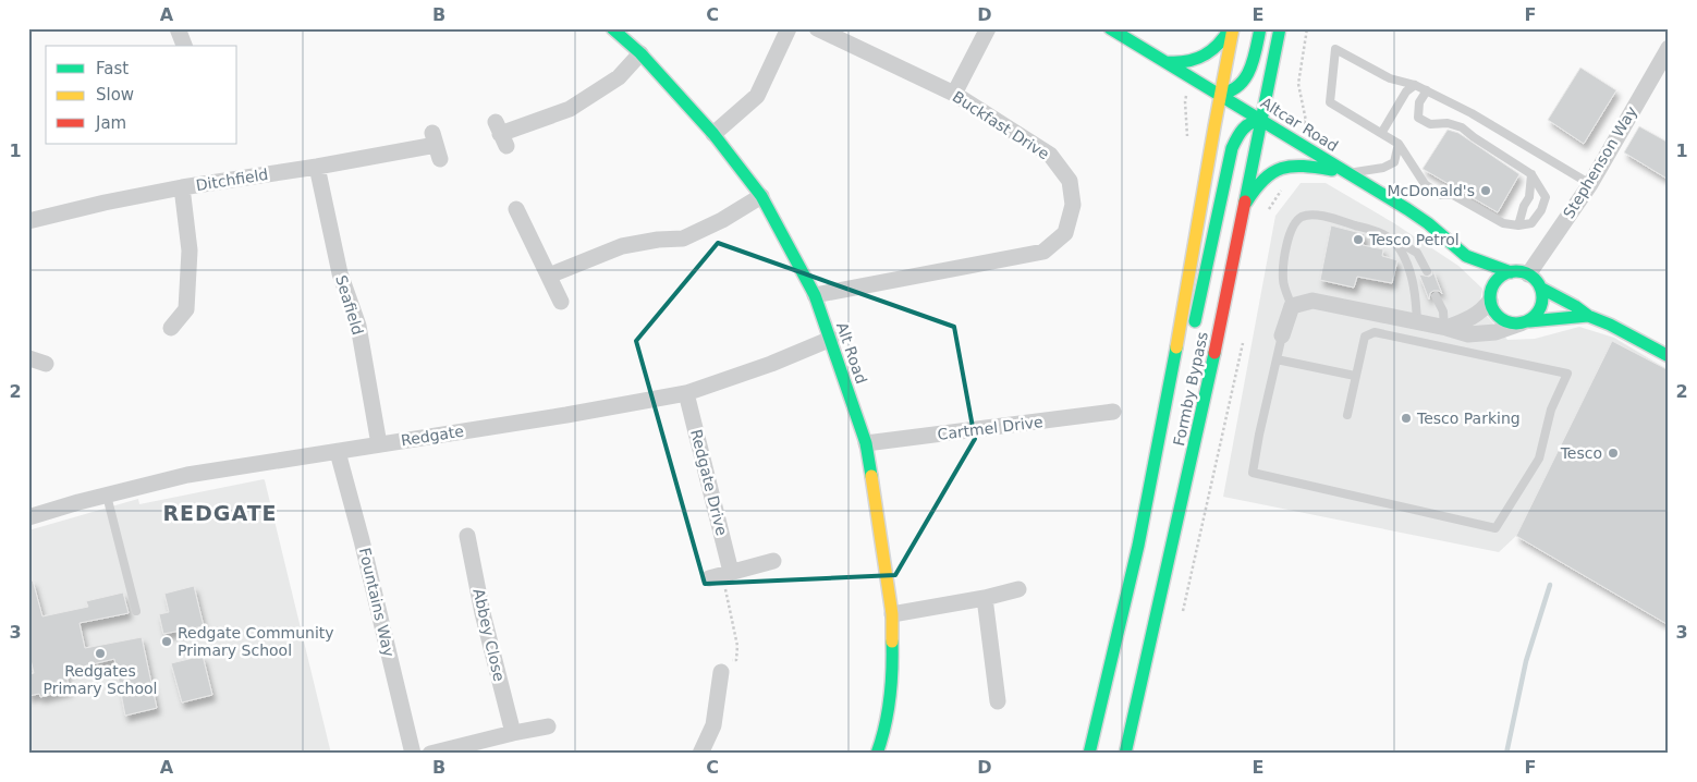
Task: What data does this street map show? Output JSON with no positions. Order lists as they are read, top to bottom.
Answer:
{
  "streets": {
    "main road": ["Altcar Road", "Alt Road", "Formby Bypass"],
    "street": [
      "Buckfast Drive",
      "Stephenson Way",
      "Ditchfield",
      "Seafield",
      "Cartmel Drive",
      "Redgate",
      "Redgate Drive",
      "Fountains Way",
      "Abbey Close"
    ]
  },
  "crossings": [
    ["Altcar Road", "Stephenson Way"],
    ["Altcar Road", "Formby Bypass"],
    ["Buckfast Drive", "Alt Road"],
    ["Ditchfield", "Seafield"],
    ["Seafield", "Redgate"],
    ["Alt Road", "Cartmel Drive"],
    ["Alt Road", "Redgate"],
    ["Redgate", "Redgate Drive"],
    ["Redgate", "Fountains Way"]
  ],
  "districts": ["REDGATE"],
  "places": [
    "McDonald's",
    "Tesco Petrol",
    "Tesco Parking",
    "Tesco",
    "Redgate Community Primary School",
    "Redgates Primary School"
  ],
  "legend": ["Fast", "Slow", "Jam"],
  "grid": {
    "columns": [
      "A",
      "B",
      "C",
      "D",
      "E",
      "F"
    ],
    "rows": ["1", "2", "3"]
  }
}
